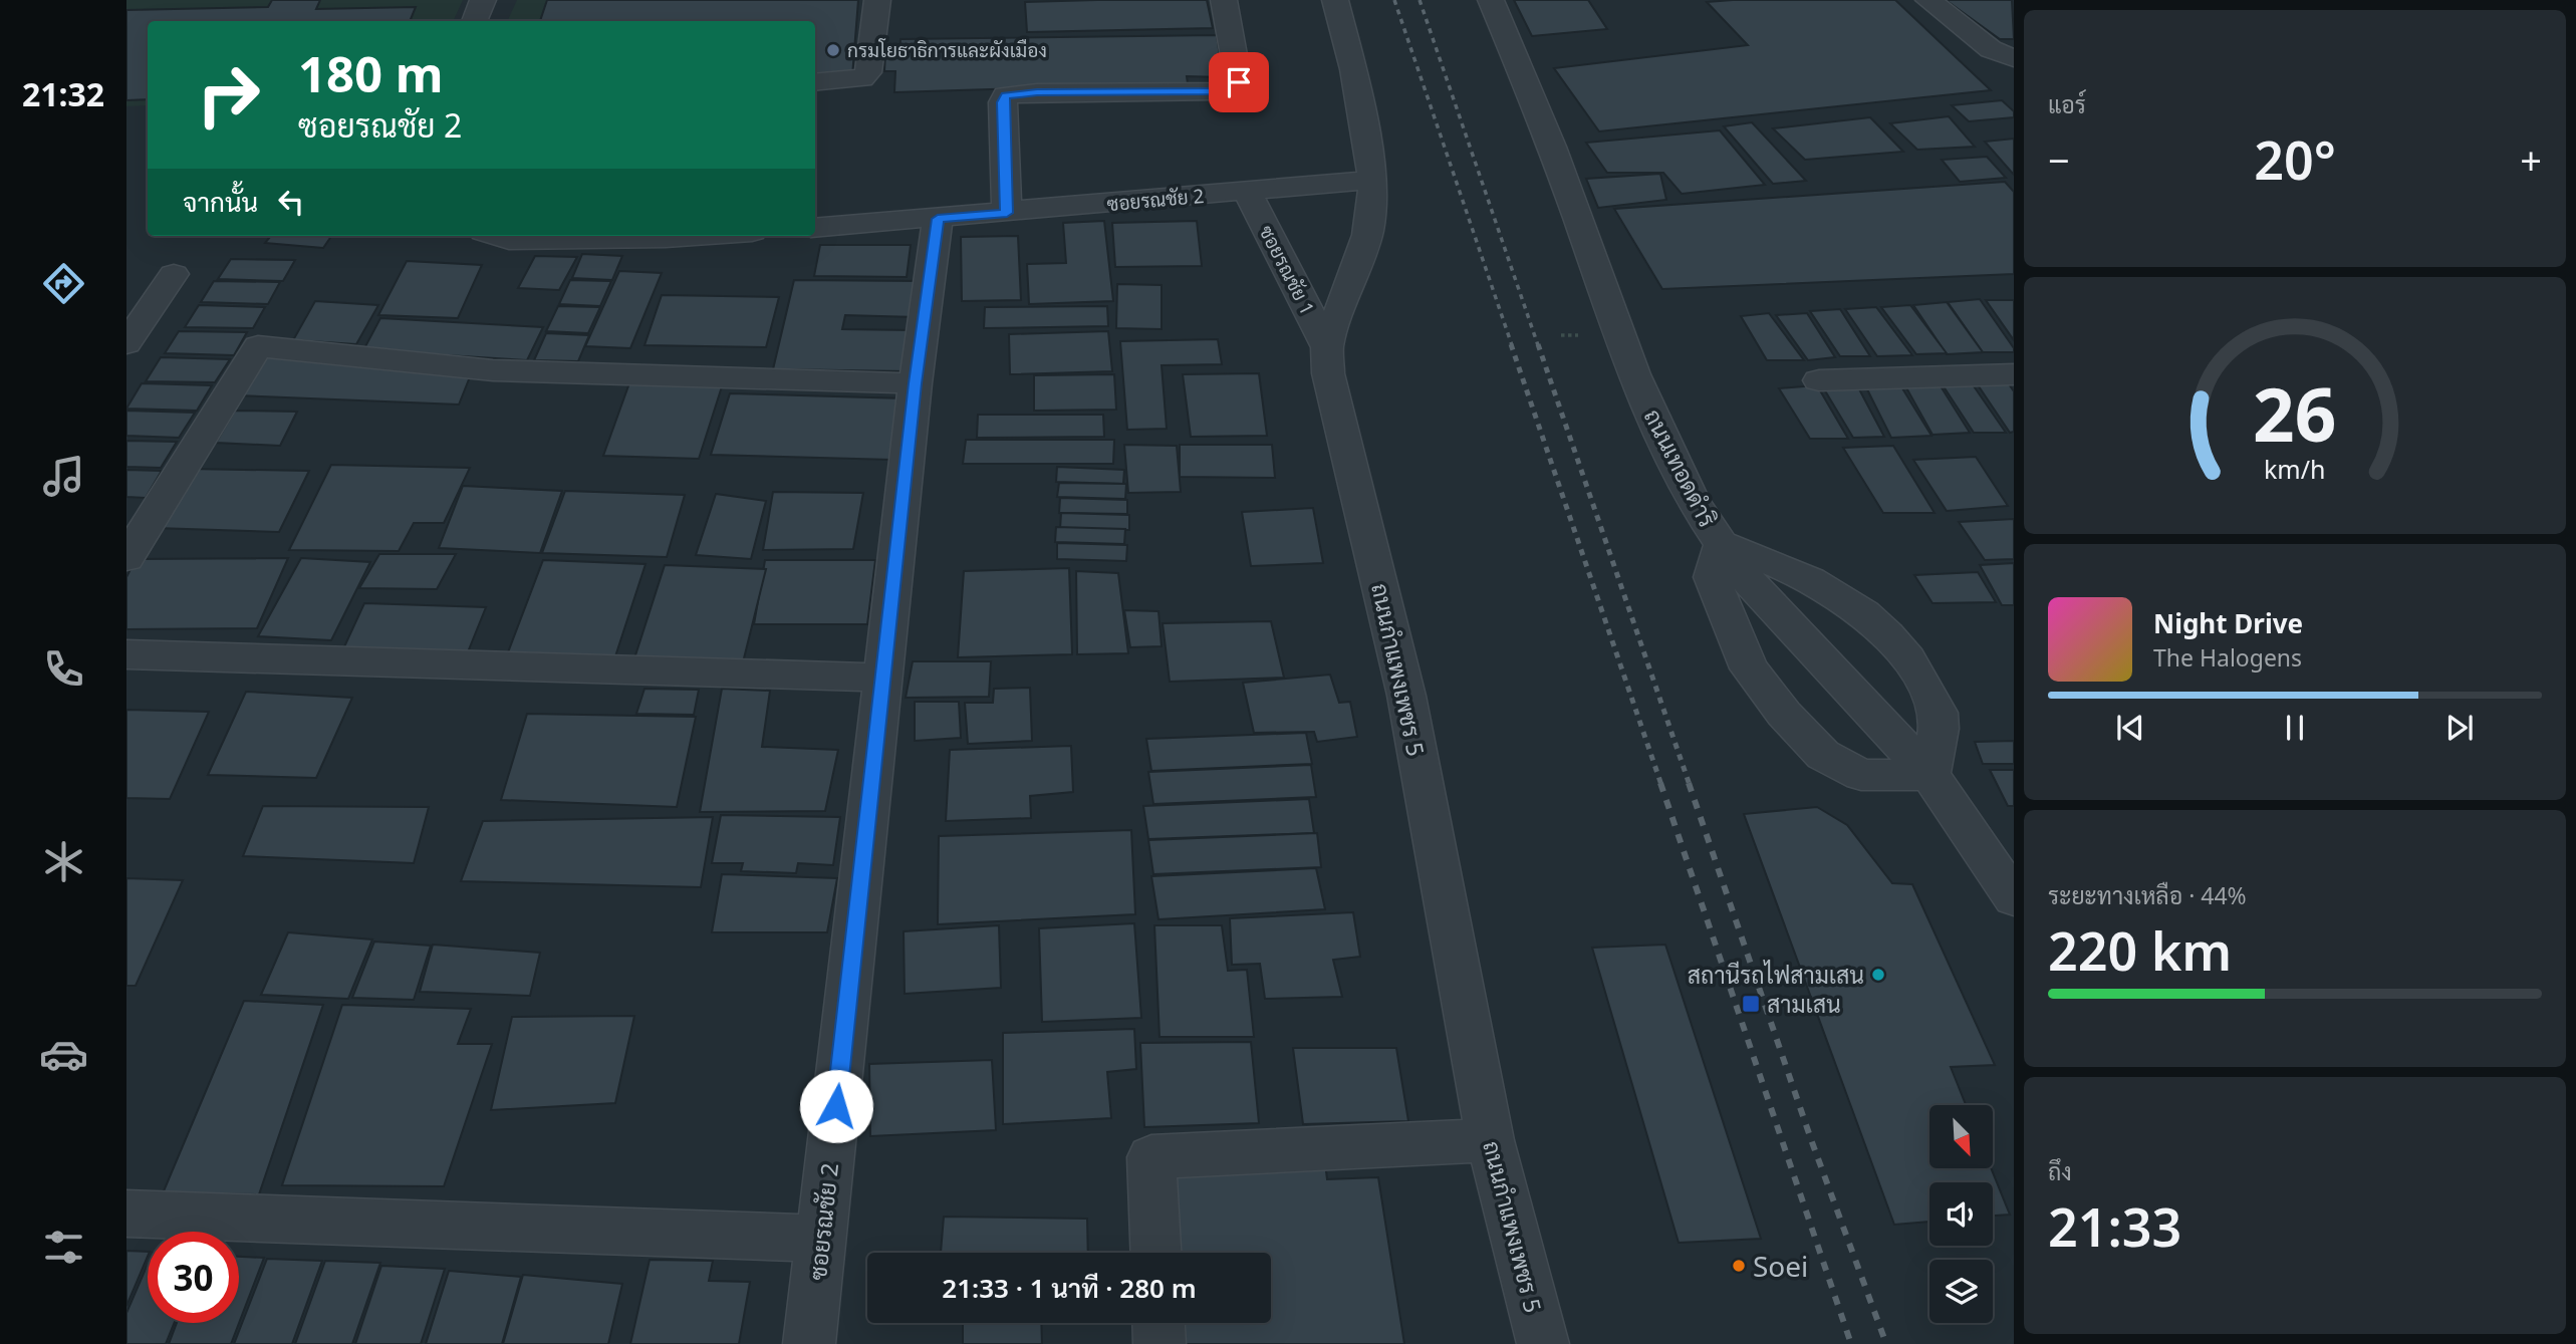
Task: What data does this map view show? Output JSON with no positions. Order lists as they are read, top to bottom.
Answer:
{
  "streets": {
    "street": [
      "ซอยรณชัย 2",
      "ซอยรณชัย 1",
      "ถนนเทอดดำริ",
      "ถนนกำแพงเพชร 5"
    ]
  },
  "crossings": [
    ["ซอยรณชัย 2", "ซอยรณชัย 1"],
    ["ซอยรณชัย 2", "ถนนกำแพงเพชร 5"],
    ["ซอยรณชัย 1", "ถนนกำแพงเพชร 5"]
  ],
  "places": {
    "other": ["กรมโยธาธิการและผังเมือง", "สถานีรถไฟสามเสน", "Soei"],
    "transit": ["สามเสน"]
  },
  "north": "bottom right",
  "page": {
    "tabs": "21:32",
    "tile": [
      "แอร์",
      ["ระยะทางเหลือ · 44%", "220 km"],
      ["ถึง", "21:33"]
    ],
    "turn": ["180 m", "ซอยรณชัย 2"],
    "heat": ["−", "20°", "+"],
    "then": "จากนั้น",
    "song": ["Night Drive", "The Halogens"],
    "limit": "30",
    "trip": "21:33 · 1 นาที · 280 m",
    "gauge": ["26", "km/h"]
  }
}
